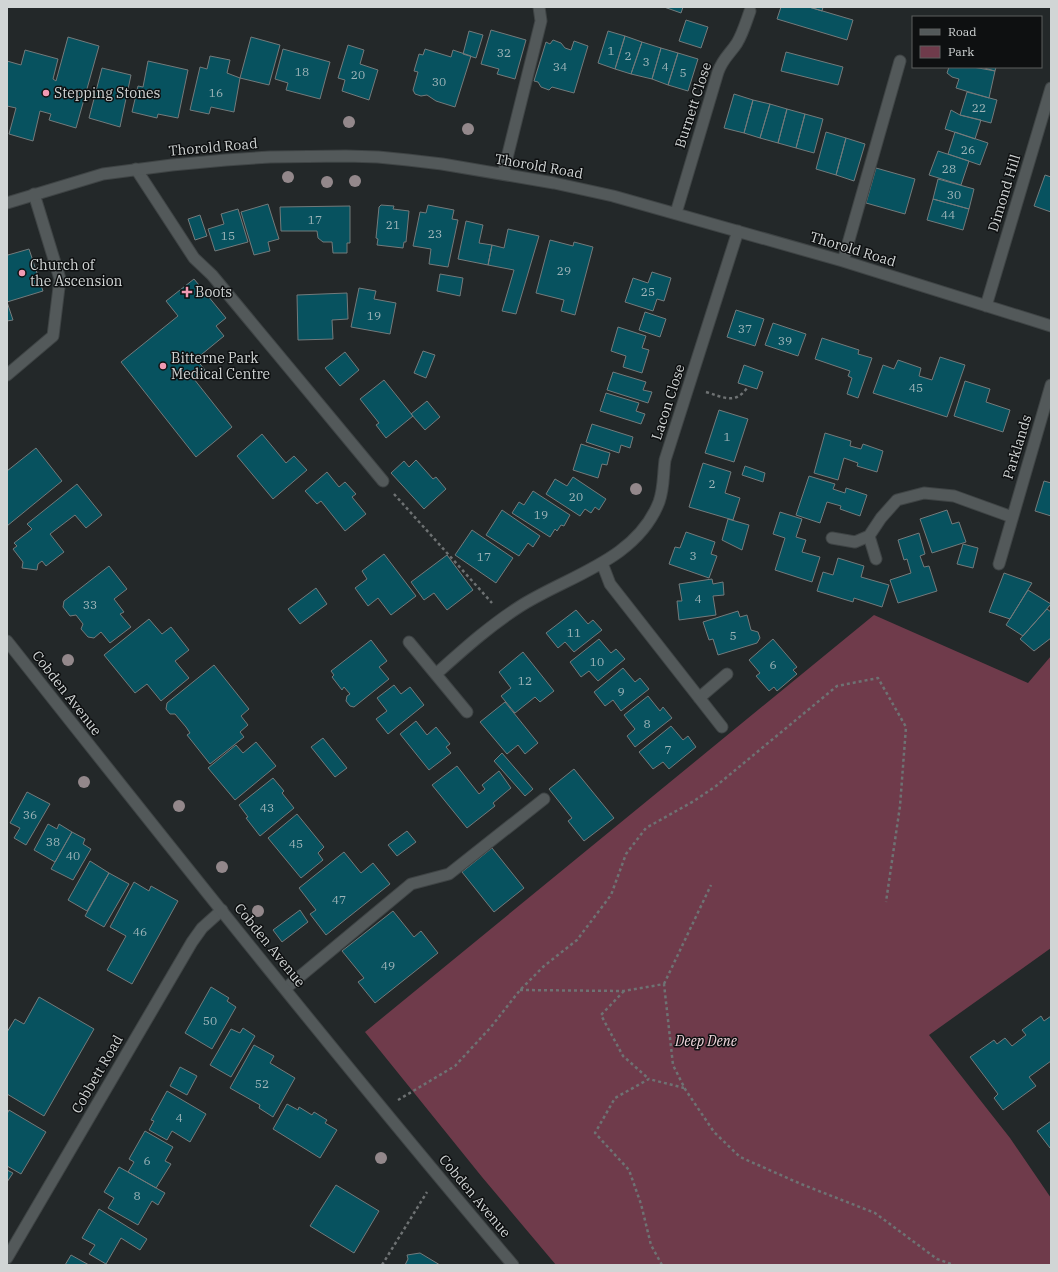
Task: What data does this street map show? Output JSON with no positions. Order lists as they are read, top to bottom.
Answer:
{
  "streets": {
    "street": [
      "Burnett Close",
      "Thorold Road",
      "Dimond Hill",
      "Lacon Close",
      "Parklands",
      "Cobden Avenue",
      "Cobbett Road"
    ]
  },
  "crossings": [
    ["Burnett Close", "Thorold Road"],
    ["Thorold Road", "Dimond Hill"],
    ["Thorold Road", "Lacon Close"],
    ["Cobden Avenue", "Cobbett Road"]
  ],
  "parks": ["Deep Dene"],
  "places": {
    "other": ["Stepping Stones", "Church of the Ascension", "Bitterne Park Medical Centre"],
    "health": ["Boots"]
  },
  "house_numbers": [
    "1",
    "32",
    "2",
    "3",
    "34",
    "4",
    "18",
    "5",
    "20",
    "30",
    "16",
    "22",
    "26",
    "28",
    "30",
    "44",
    "17",
    "21",
    "23",
    "15",
    "29",
    "25",
    "19",
    "37",
    "39",
    "45",
    "1",
    "2",
    "20",
    "19",
    "3",
    "17",
    "4",
    "33",
    "11",
    "5",
    "10",
    "6",
    "12",
    "9",
    "8",
    "7",
    "43",
    "36",
    "38",
    "45",
    "40",
    "47",
    "46",
    "49",
    "50",
    "52",
    "4",
    "6",
    "8"
  ],
  "legend": ["Road", "Park"]
}
